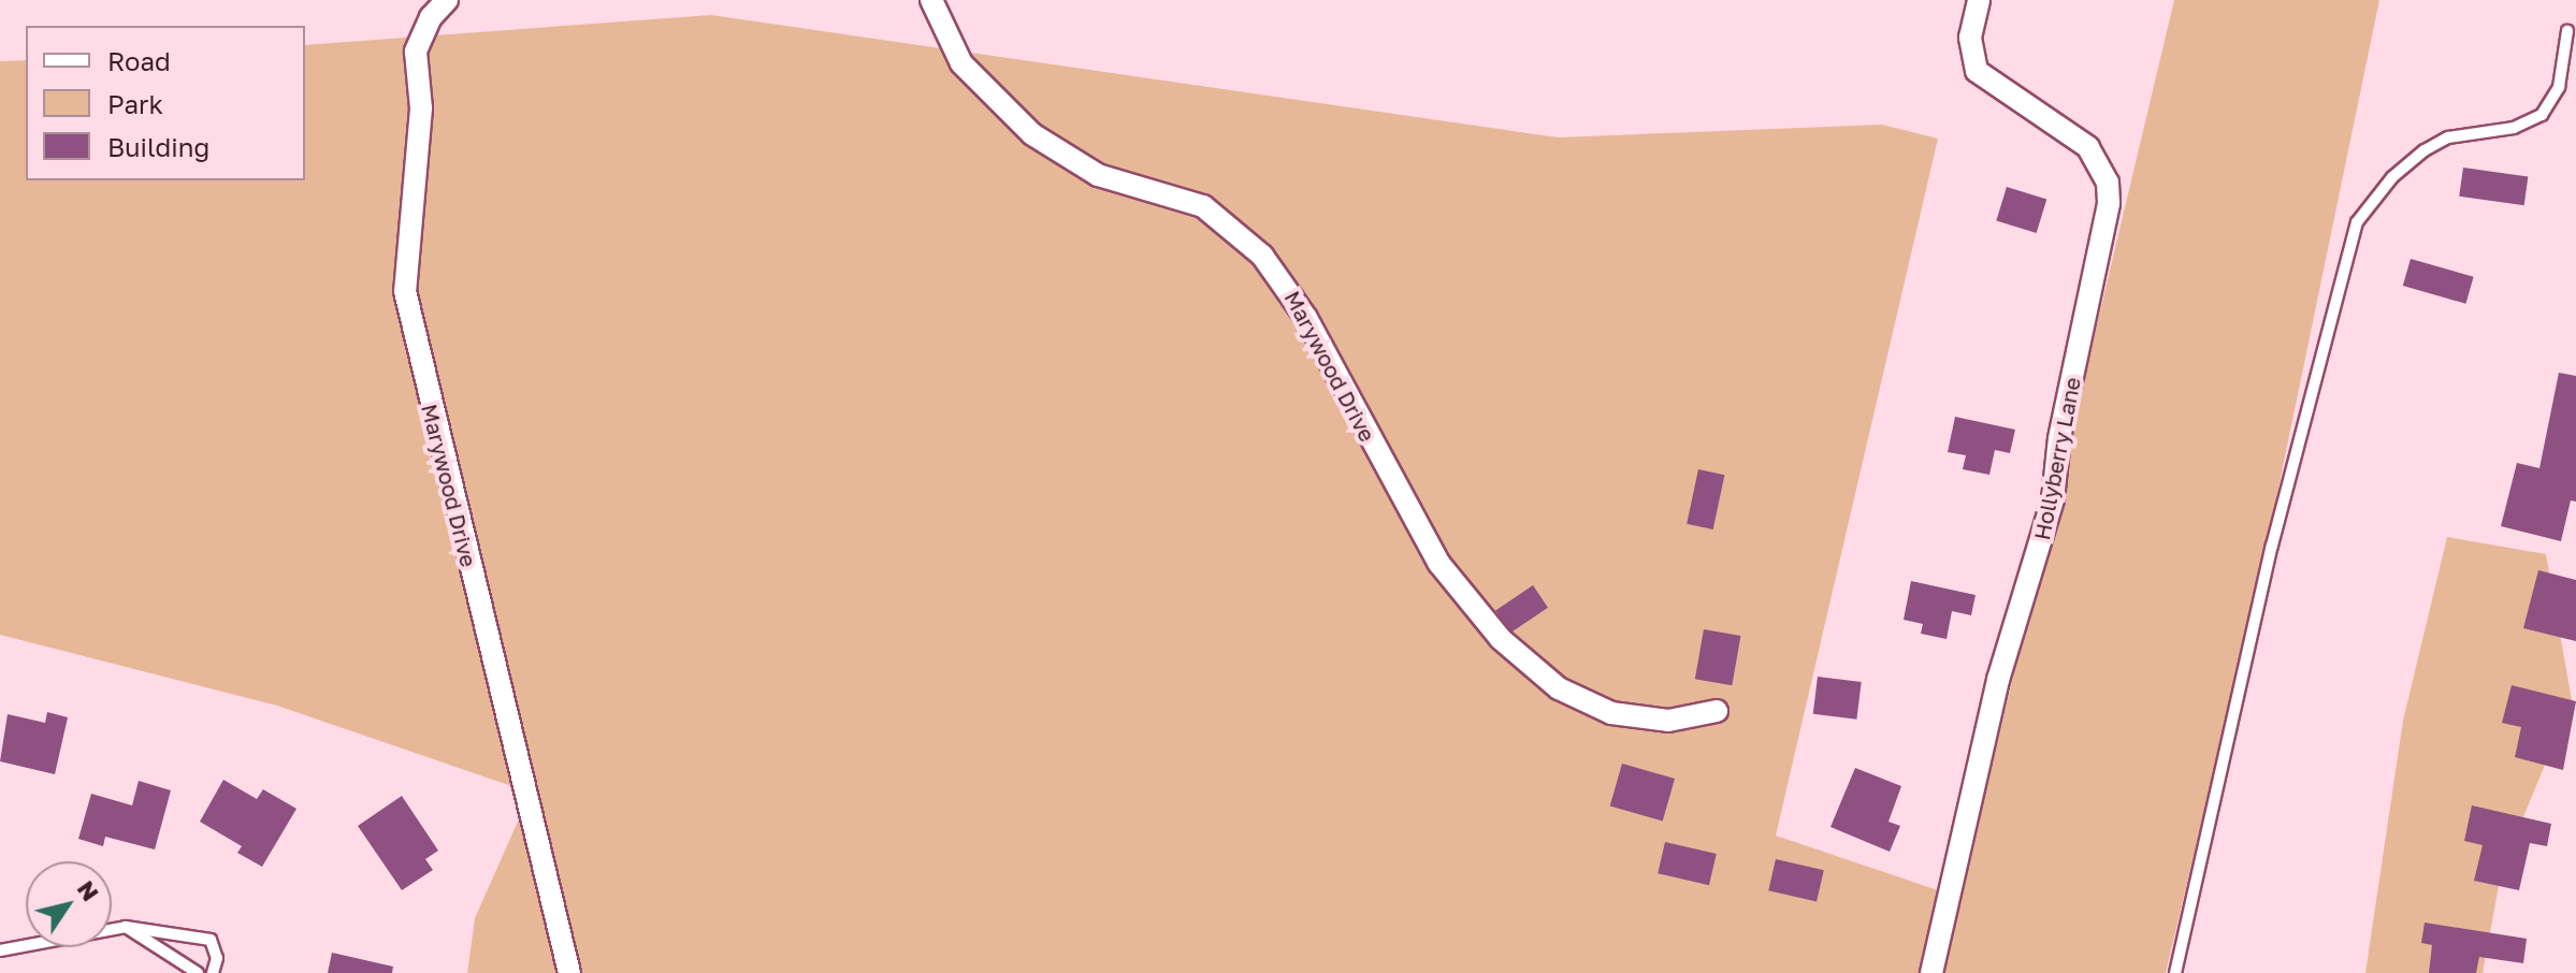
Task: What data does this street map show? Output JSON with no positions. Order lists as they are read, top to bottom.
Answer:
{
  "streets": {
    "street": ["Marywood Drive", "Hollyberry Lane"]
  },
  "legend": ["Road", "Park", "Building"],
  "north": "top right"
}
